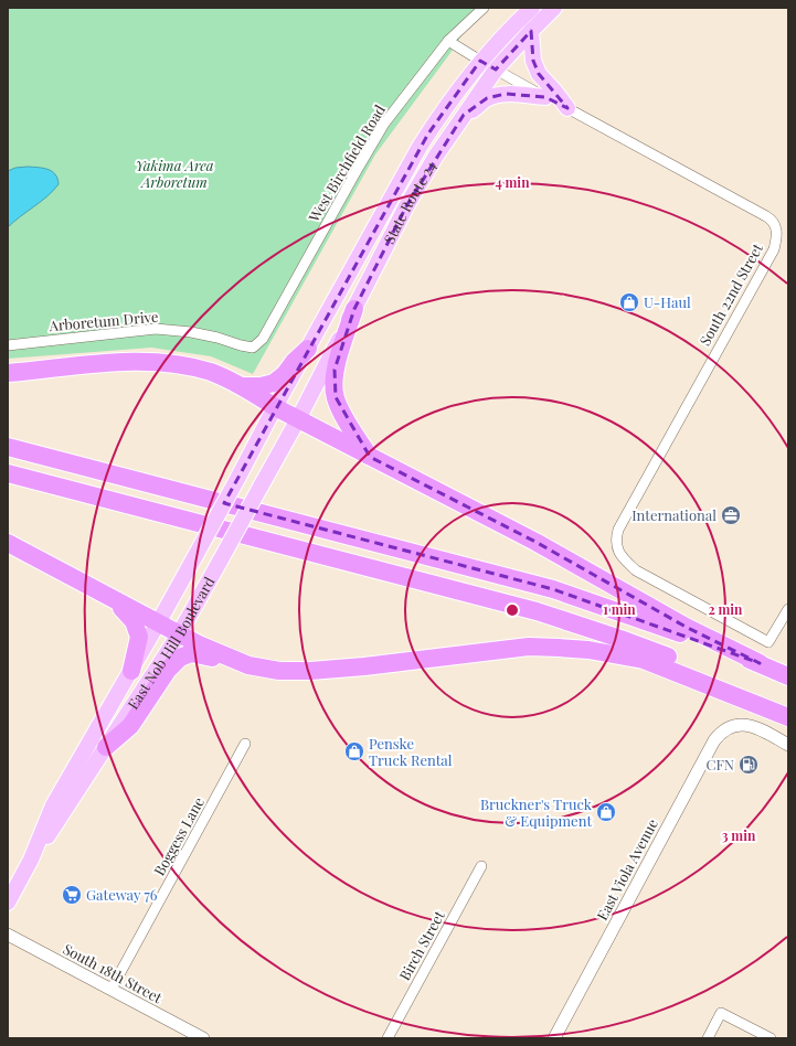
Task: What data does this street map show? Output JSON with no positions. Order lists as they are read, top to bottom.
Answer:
{
  "streets": {
    "main road": ["State Route 24", "East Nob Hill Boulevard"],
    "street": [
      "West Birchfield Road",
      "South 22nd Street",
      "Arboretum Drive",
      "Boggess Lane",
      "East Viola Avenue",
      "Birch Street",
      "South 18th Street"
    ]
  },
  "crossings": [
    ["West Birchfield Road", "South 22nd Street"],
    ["West Birchfield Road", "Arboretum Drive"],
    ["State Route 24", "South 22nd Street"],
    ["State Route 24", "East Nob Hill Boulevard"],
    ["Boggess Lane", "South 18th Street"]
  ],
  "parks": ["Yakima Area Arboretum"],
  "places": {
    "shop": ["U-Haul", "Penske Truck Rental", "Bruckner's Truck & Equipment"],
    "office": ["International"],
    "fuel station": ["CFN"],
    "supermarket": ["Gateway 76"]
  },
  "rings": [
    "4 min",
    "1 min",
    "2 min",
    "3 min"
  ]
}
